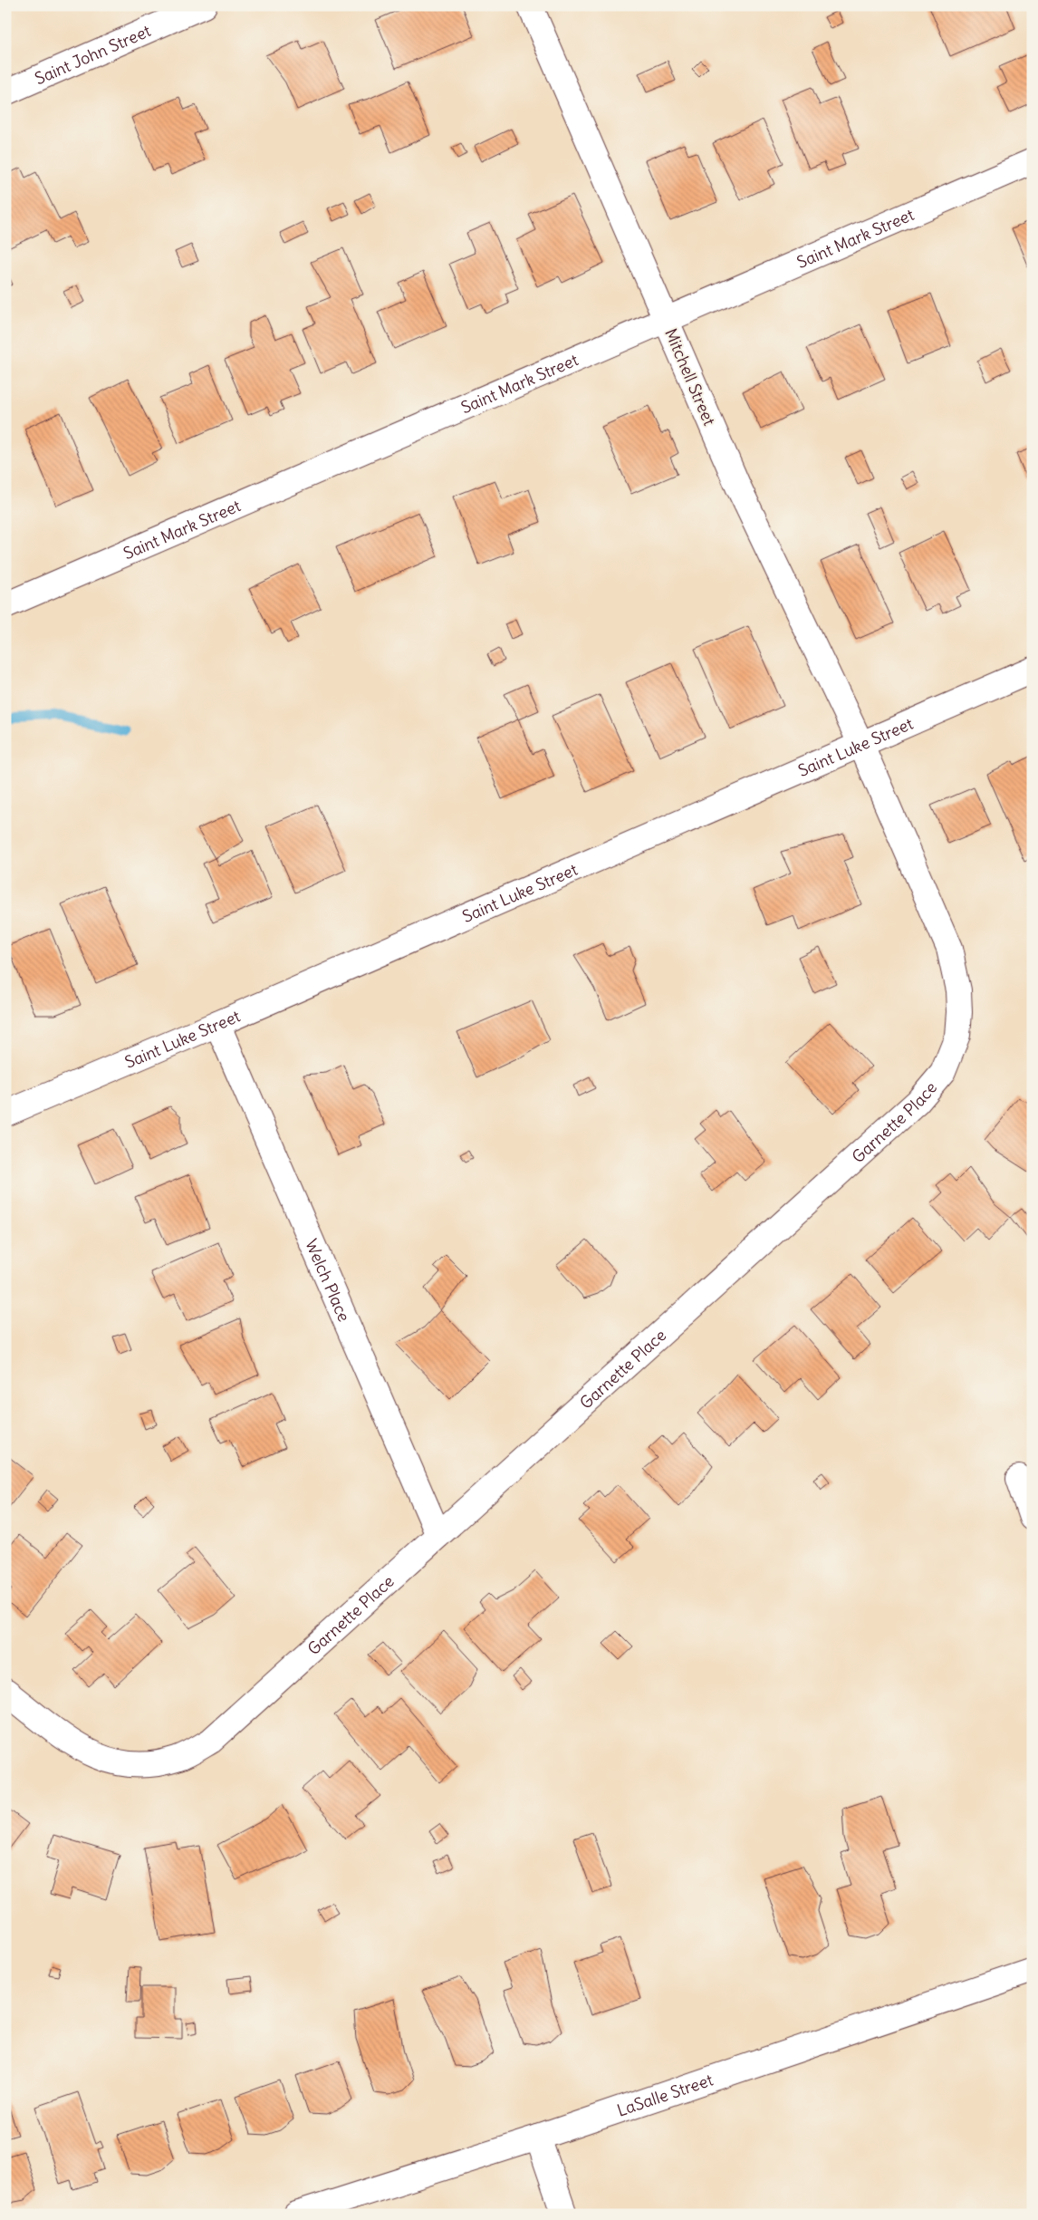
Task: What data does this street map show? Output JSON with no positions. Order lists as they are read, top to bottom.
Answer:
{
  "streets": {
    "street": [
      "Saint John Street",
      "Saint Mark Street",
      "Mitchell Street",
      "Saint Luke Street",
      "Garnette Place",
      "Welch Place",
      "LaSalle Street"
    ]
  },
  "crossings": [
    ["Saint Mark Street", "Mitchell Street"],
    ["Mitchell Street", "Saint Luke Street"],
    ["Mitchell Street", "Garnette Place"],
    ["Saint Luke Street", "Garnette Place"],
    ["Saint Luke Street", "Welch Place"],
    ["Garnette Place", "Welch Place"]
  ]
}
